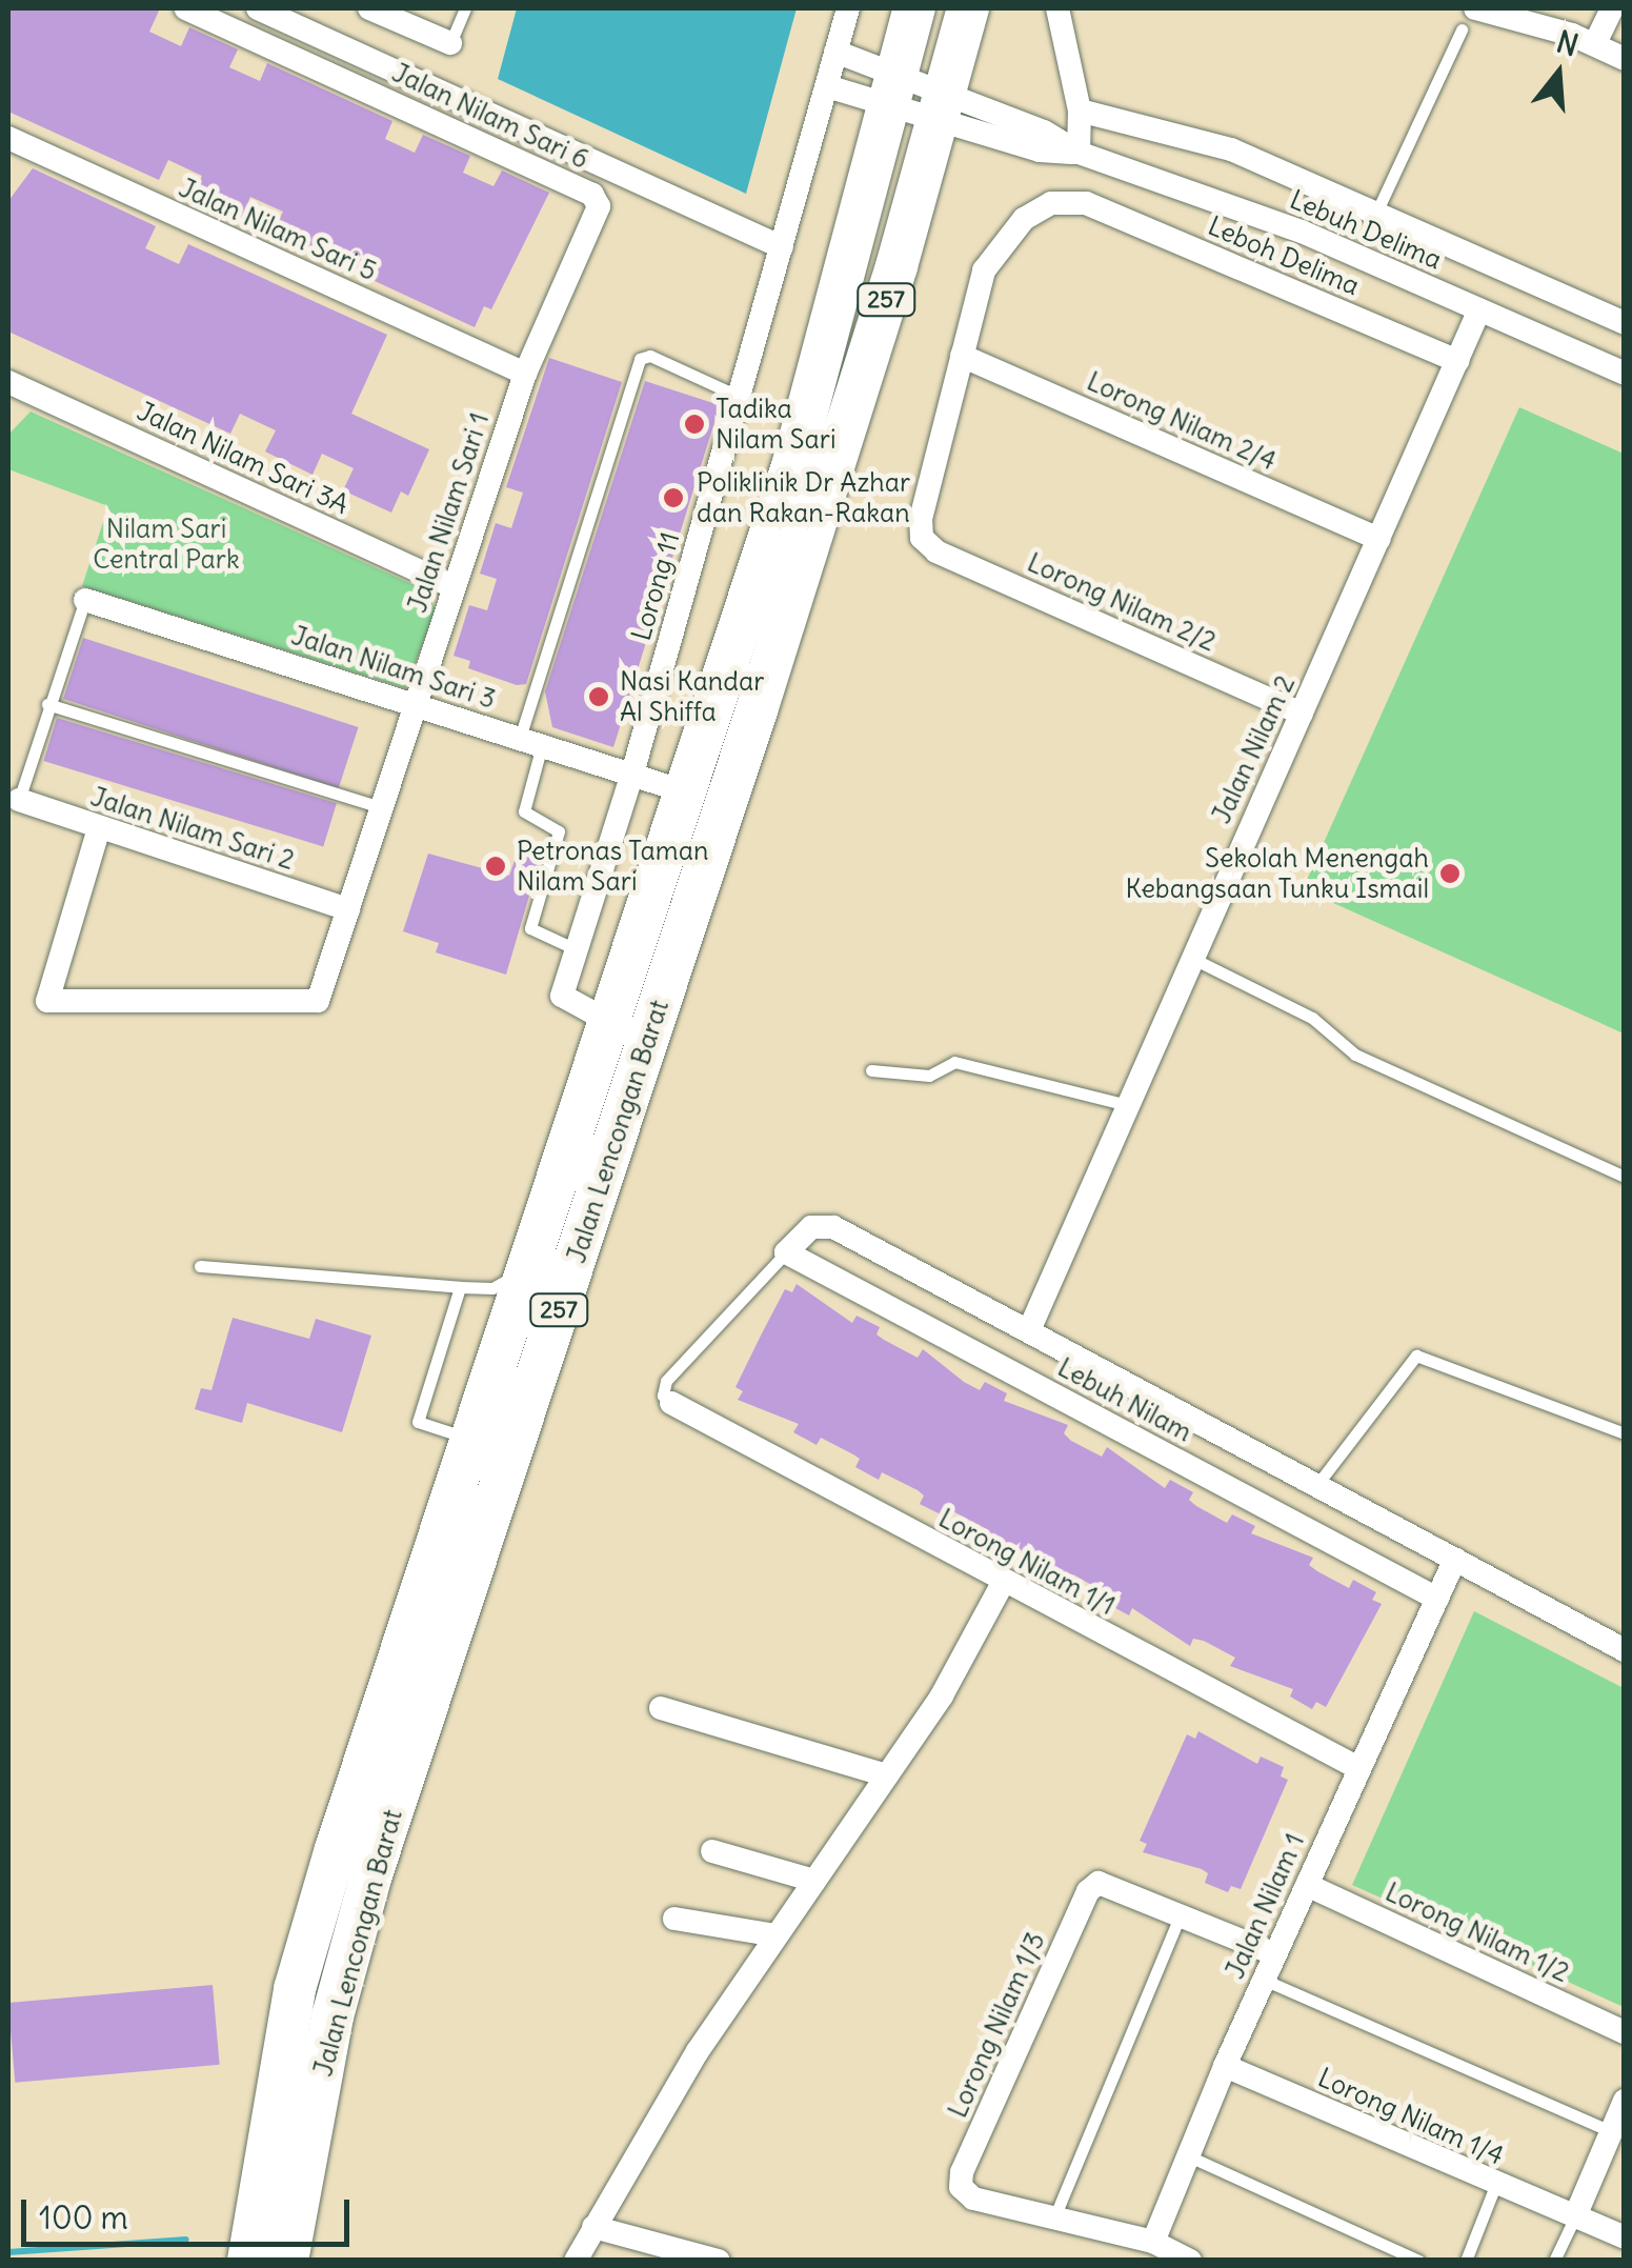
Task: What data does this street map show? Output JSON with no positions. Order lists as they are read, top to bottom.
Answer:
{
  "streets": {
    "highway": ["257", "Jalan Lencongan Barat"],
    "street": [
      "Jalan Nilam Sari 6",
      "Jalan Nilam Sari 5",
      "Lebuh Delima",
      "Leboh Delima",
      "Lorong Nilam 2/4",
      "Jalan Nilam Sari 3A",
      "Jalan Nilam Sari 1",
      "Lorong 11",
      "Lorong Nilam 2/2",
      "Jalan Nilam Sari 3",
      "Jalan Nilam 2",
      "Jalan Nilam Sari 2",
      "Lebuh Nilam",
      "Lorong Nilam 1/1",
      "Jalan Nilam 1",
      "Lorong Nilam 1/2",
      "Lorong Nilam 1/3",
      "Lorong Nilam 1/4"
    ]
  },
  "crossings": [
    ["Jalan Nilam Sari 6", "Jalan Nilam Sari 5"],
    ["Jalan Nilam Sari 6", "Jalan Nilam Sari 1"],
    ["Jalan Nilam Sari 5", "Jalan Nilam Sari 1"],
    ["Lebuh Delima", "Jalan Nilam 2"],
    ["Lebuh Delima", "Jalan Lencongan Barat"],
    ["Leboh Delima", "Lorong Nilam 2/4"],
    ["Leboh Delima", "Lorong Nilam 2/2"],
    ["Leboh Delima", "Jalan Nilam 2"],
    ["Lorong Nilam 2/4", "Lorong Nilam 2/2"],
    ["Lorong Nilam 2/4", "Jalan Nilam 2"],
    ["Jalan Nilam Sari 3A", "Jalan Nilam Sari 1"],
    ["Jalan Nilam Sari 1", "Jalan Nilam Sari 3"],
    ["Jalan Nilam Sari 1", "Jalan Nilam Sari 2"],
    ["Lorong 11", "Jalan Nilam Sari 3"],
    ["Lorong 11", "Jalan Lencongan Barat"],
    ["Lorong Nilam 2/2", "Jalan Nilam 2"],
    ["Jalan Nilam Sari 3", "Jalan Lencongan Barat"],
    ["Lebuh Nilam", "Jalan Nilam 1"],
    ["Lorong Nilam 1/1", "Jalan Nilam 1"],
    ["Jalan Nilam 1", "Lorong Nilam 1/2"],
    ["Jalan Nilam 1", "Lorong Nilam 1/3"],
    ["Jalan Nilam 1", "Lorong Nilam 1/4"]
  ],
  "parks": ["Nilam Sari Central Park"],
  "places": [
    "Tadika Nilam Sari",
    "Poliklinik Dr Azhar dan Rakan-Rakan",
    "Nasi Kandar Al Shiffa",
    "Petronas Taman Nilam Sari",
    "Sekolah Menengah Kebangsaan Tunku Ismail"
  ],
  "scale_bar": "100 m",
  "north": "top"
}
